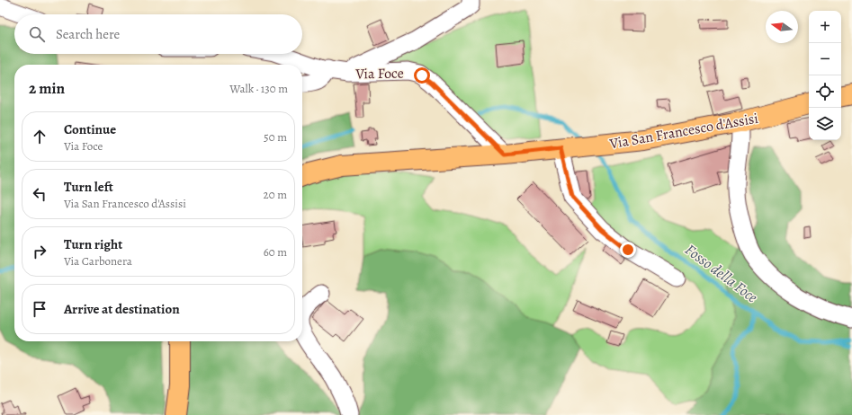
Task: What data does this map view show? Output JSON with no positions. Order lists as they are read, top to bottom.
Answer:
{
  "streets": {
    "main road": ["Via San Francesco d'Assisi"],
    "street": ["Via Foce"]
  },
  "crossings": [
    ["Via Foce", "Via San Francesco d'Assisi"]
  ],
  "water": ["Fosso della Foce"],
  "north": "left",
  "page": {
    "map_buttons": ["+", "−"],
    "search": "Search here",
    "heading": ["2 min", "Walk · 130 m"],
    "list": [
      ["Continue", "Via Foce", "50 m"],
      ["Turn left", "Via San Francesco d'Assisi", "20 m"],
      ["Turn right", "Via Carbonera", "60 m"],
      "Arrive at destination"
    ]
  }
}
